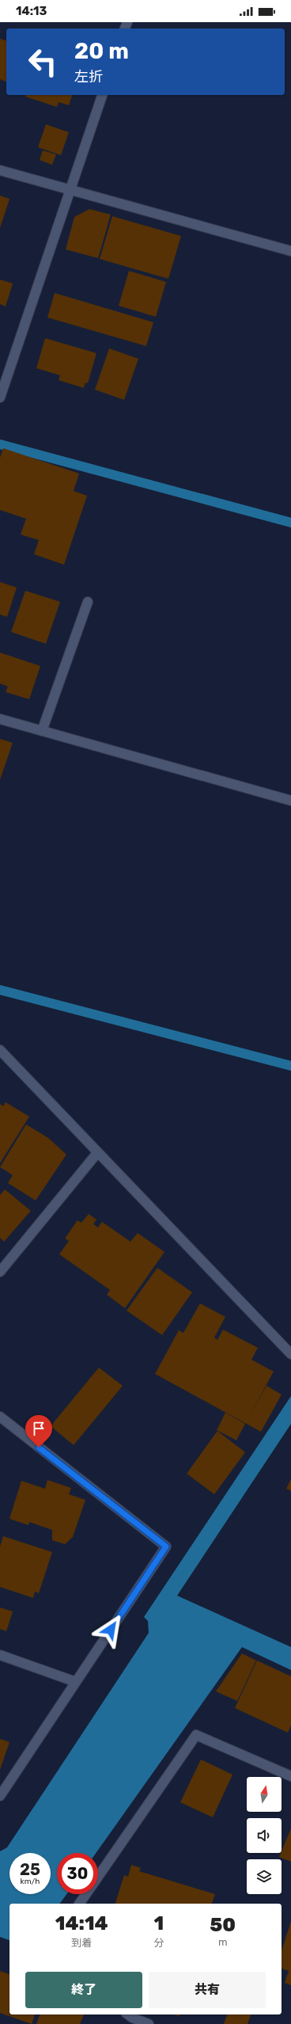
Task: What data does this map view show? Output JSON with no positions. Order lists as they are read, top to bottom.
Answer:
{
  "north": "top",
  "page": {
    "status": "14:13",
    "turn": ["20 m", "左折"],
    "speed": "25 km/h",
    "limit": "30",
    "eta": [
      "14:14",
      "到着",
      "1",
      "分",
      "50",
      "m"
    ],
    "buttons": ["終了", "共有"]
  }
}
